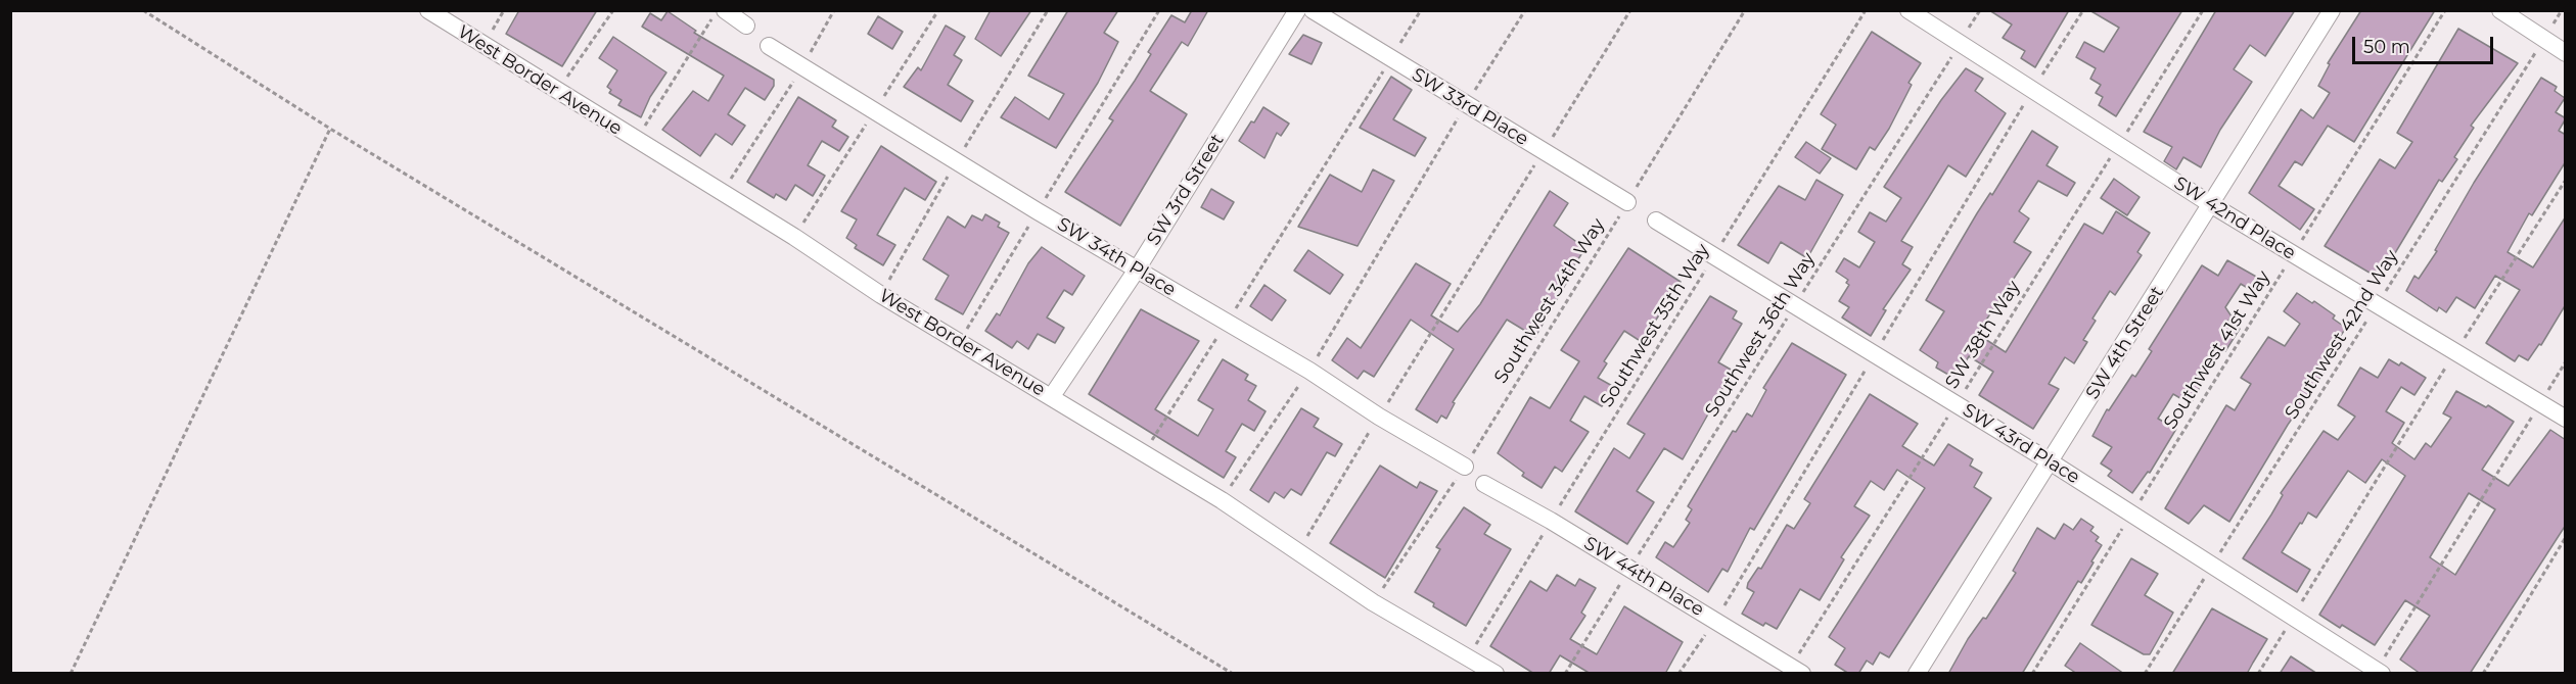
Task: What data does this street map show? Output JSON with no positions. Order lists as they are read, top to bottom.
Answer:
{
  "streets": {
    "street": [
      "West Border Avenue",
      "SW 33rd Place",
      "SW 3rd Street",
      "SW 42nd Place",
      "SW 34th Place",
      "SW 4th Street",
      "SW 43rd Place",
      "SW 44th Place"
    ],
    "path": [
      "Southwest 34th Way",
      "Southwest 35th Way",
      "Southwest 36th Way",
      "SW 38th Way",
      "Southwest 42nd Way",
      "Southwest 41st Way"
    ]
  },
  "crossings": [
    ["West Border Avenue", "SW 3rd Street"],
    ["West Border Avenue", "Southwest 34th Way"],
    ["West Border Avenue", "Southwest 35th Way"],
    ["SW 33rd Place", "Southwest 34th Way"],
    ["SW 3rd Street", "SW 34th Place"],
    ["SW 42nd Place", "Southwest 36th Way"],
    ["SW 42nd Place", "SW 38th Way"],
    ["SW 42nd Place", "Southwest 42nd Way"],
    ["SW 42nd Place", "SW 4th Street"],
    ["SW 42nd Place", "Southwest 41st Way"],
    ["SW 34th Place", "Southwest 34th Way"],
    ["Southwest 35th Way", "SW 43rd Place"],
    ["Southwest 35th Way", "SW 44th Place"],
    ["Southwest 36th Way", "SW 43rd Place"],
    ["Southwest 36th Way", "SW 44th Place"],
    ["SW 38th Way", "SW 43rd Place"],
    ["SW 38th Way", "SW 44th Place"],
    ["Southwest 42nd Way", "SW 43rd Place"],
    ["SW 4th Street", "SW 43rd Place"],
    ["Southwest 41st Way", "SW 43rd Place"]
  ],
  "scale_bar": "50 m"
}
